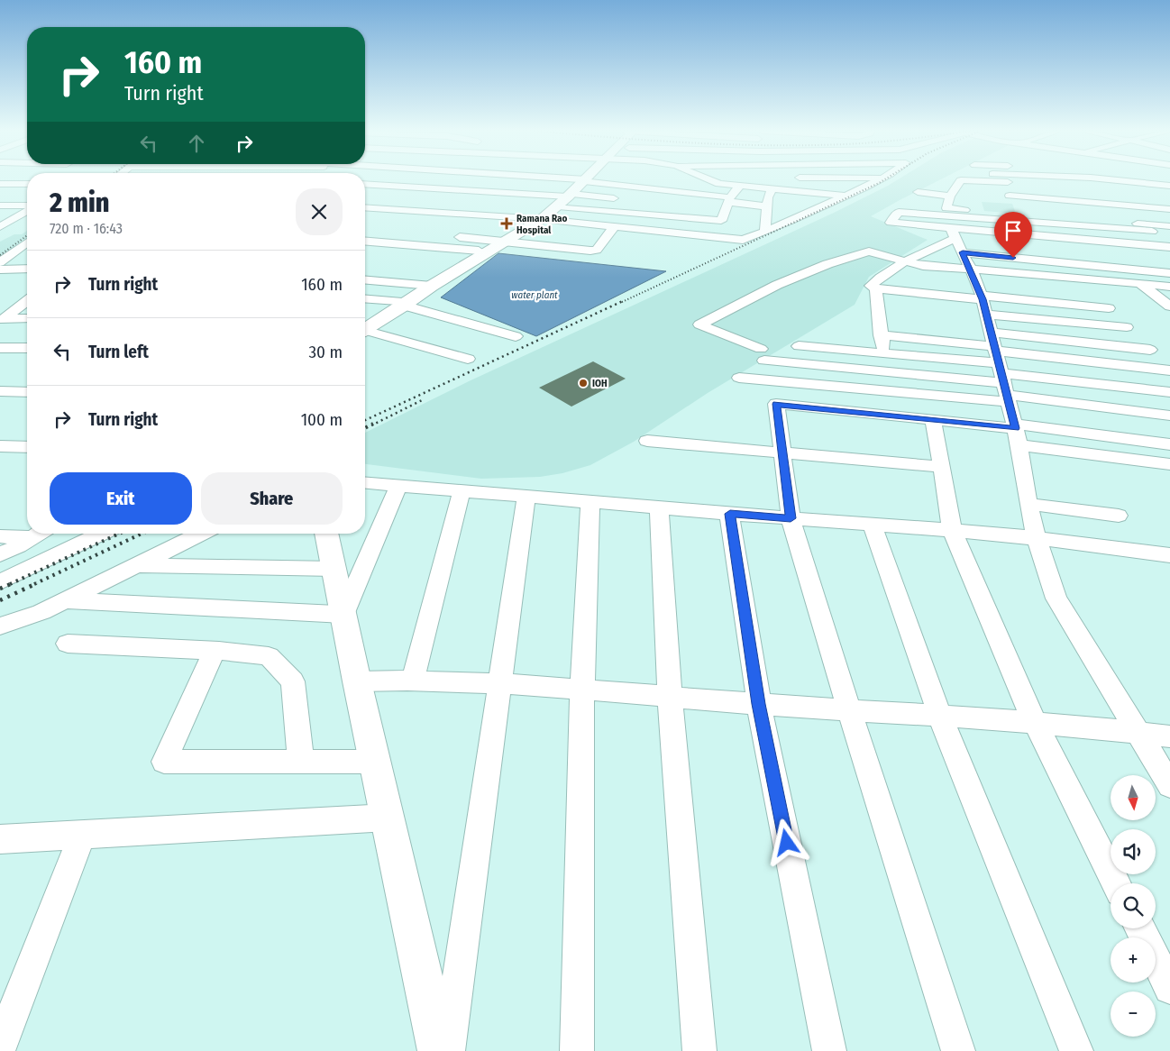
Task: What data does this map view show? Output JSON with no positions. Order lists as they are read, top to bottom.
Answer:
{
  "water": ["water plant"],
  "places": {
    "health": ["Ramana Rao Hospital"],
    "other": ["IOH"]
  },
  "north": "bottom",
  "page": {
    "turn": ["160 m", "Turn right"],
    "heading": ["2 min", "720 m · 16:43"],
    "list": [
      {
        "name": "Turn right",
        "value": "160 m"
      },
      {
        "name": "Turn left",
        "value": "30 m"
      },
      {
        "name": "Turn right",
        "value": "100 m"
      }
    ],
    "buttons": ["Exit", "Share"],
    "map_buttons": ["+", "−"]
  }
}
